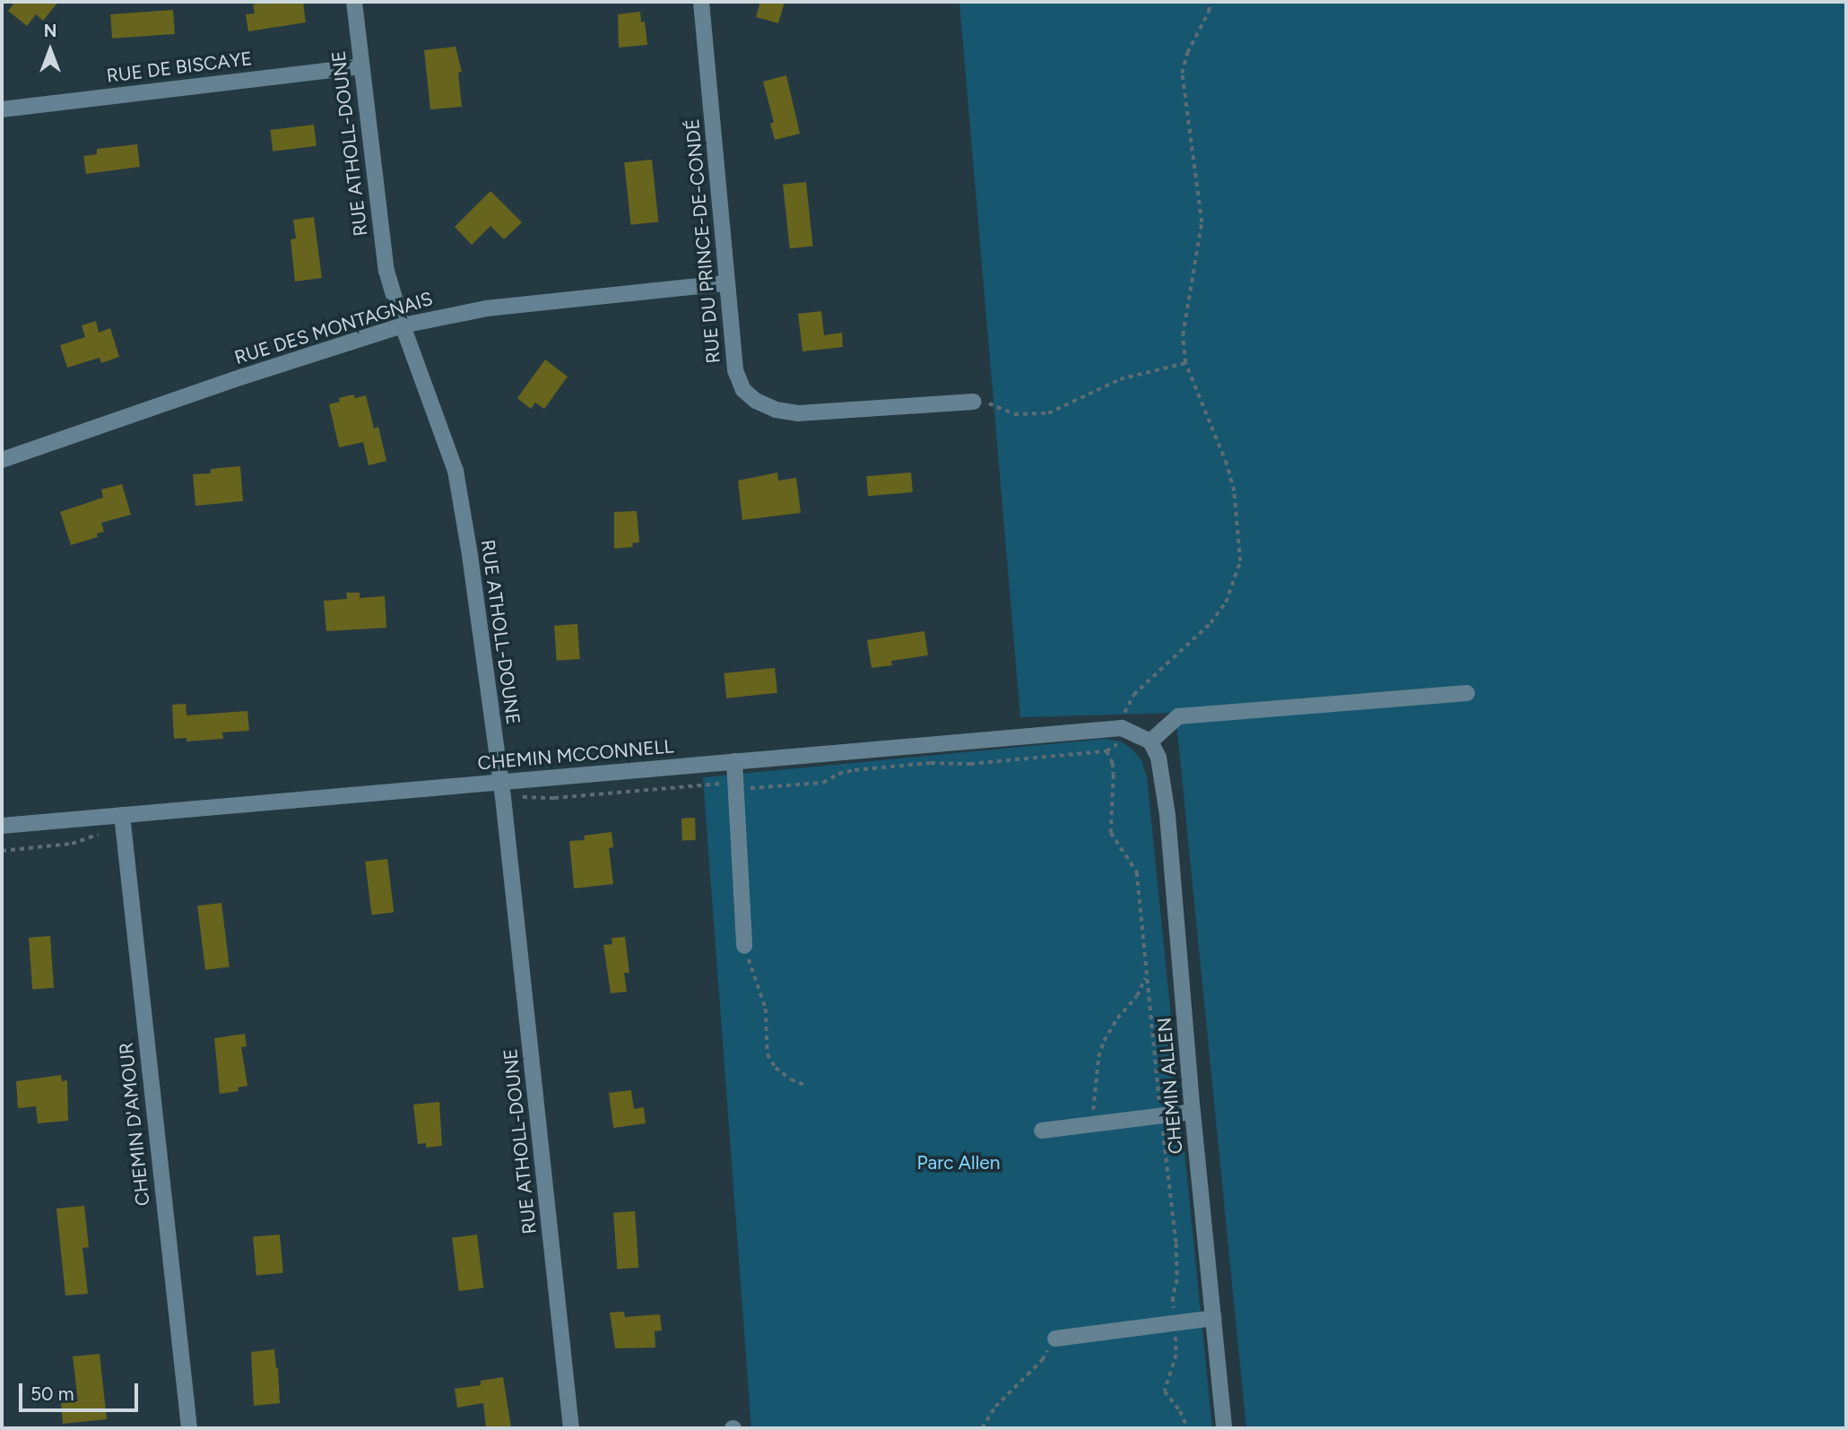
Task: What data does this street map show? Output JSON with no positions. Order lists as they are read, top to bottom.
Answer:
{
  "streets": {
    "street": [
      "RUE DE BISCAYE",
      "RUE ATHOLL-DOUNE",
      "RUE DU PRINCE-DE-CONDÉ",
      "RUE DES MONTAGNAIS",
      "CHEMIN MCCONNELL",
      "CHEMIN ALLEN",
      "CHEMIN D'AMOUR"
    ]
  },
  "crossings": [
    ["RUE DE BISCAYE", "RUE ATHOLL-DOUNE"],
    ["RUE ATHOLL-DOUNE", "RUE DES MONTAGNAIS"],
    ["RUE ATHOLL-DOUNE", "CHEMIN MCCONNELL"],
    ["RUE DU PRINCE-DE-CONDÉ", "RUE DES MONTAGNAIS"],
    ["CHEMIN MCCONNELL", "CHEMIN D'AMOUR"]
  ],
  "parks": ["Parc Allen"],
  "scale_bar": "50 m",
  "north": "top"
}
